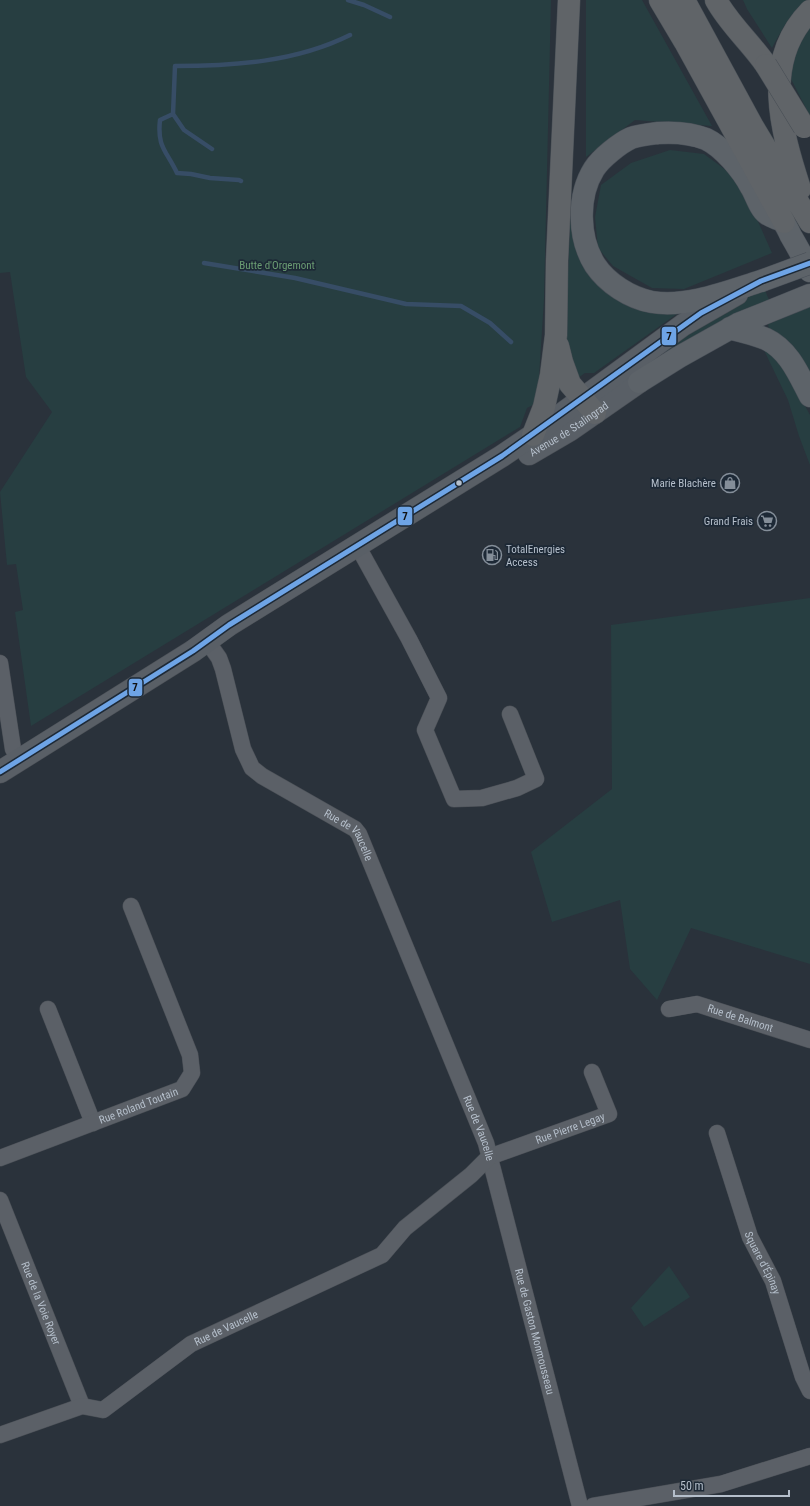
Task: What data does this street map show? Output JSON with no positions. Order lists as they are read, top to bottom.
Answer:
{
  "streets": {
    "main road": ["Avenue de Stalingrad"],
    "street": [
      "Rue de Vaucelle",
      "Rue de Balmont",
      "Rue Roland Toutain",
      "Rue Pierre Legay",
      "Square d'Épinay",
      "Rue de la Voie Royer",
      "Rue de Gaston Monmousseau"
    ]
  },
  "crossings": [
    ["Avenue de Stalingrad", "Rue de Vaucelle"],
    ["Rue de Vaucelle", "Rue Pierre Legay"],
    ["Rue de Vaucelle", "Rue de la Voie Royer"],
    ["Rue de Vaucelle", "Rue de Gaston Monmousseau"],
    ["Rue Pierre Legay", "Rue de Gaston Monmousseau"]
  ],
  "parks": ["Butte d'Orgemont"],
  "places": {
    "shop": ["Marie Blachère"],
    "supermarket": ["Grand Frais"],
    "fuel station": ["TotalEnergies Access"]
  },
  "lines": ["transit line 7"],
  "scale_bar": "50 m"
}
